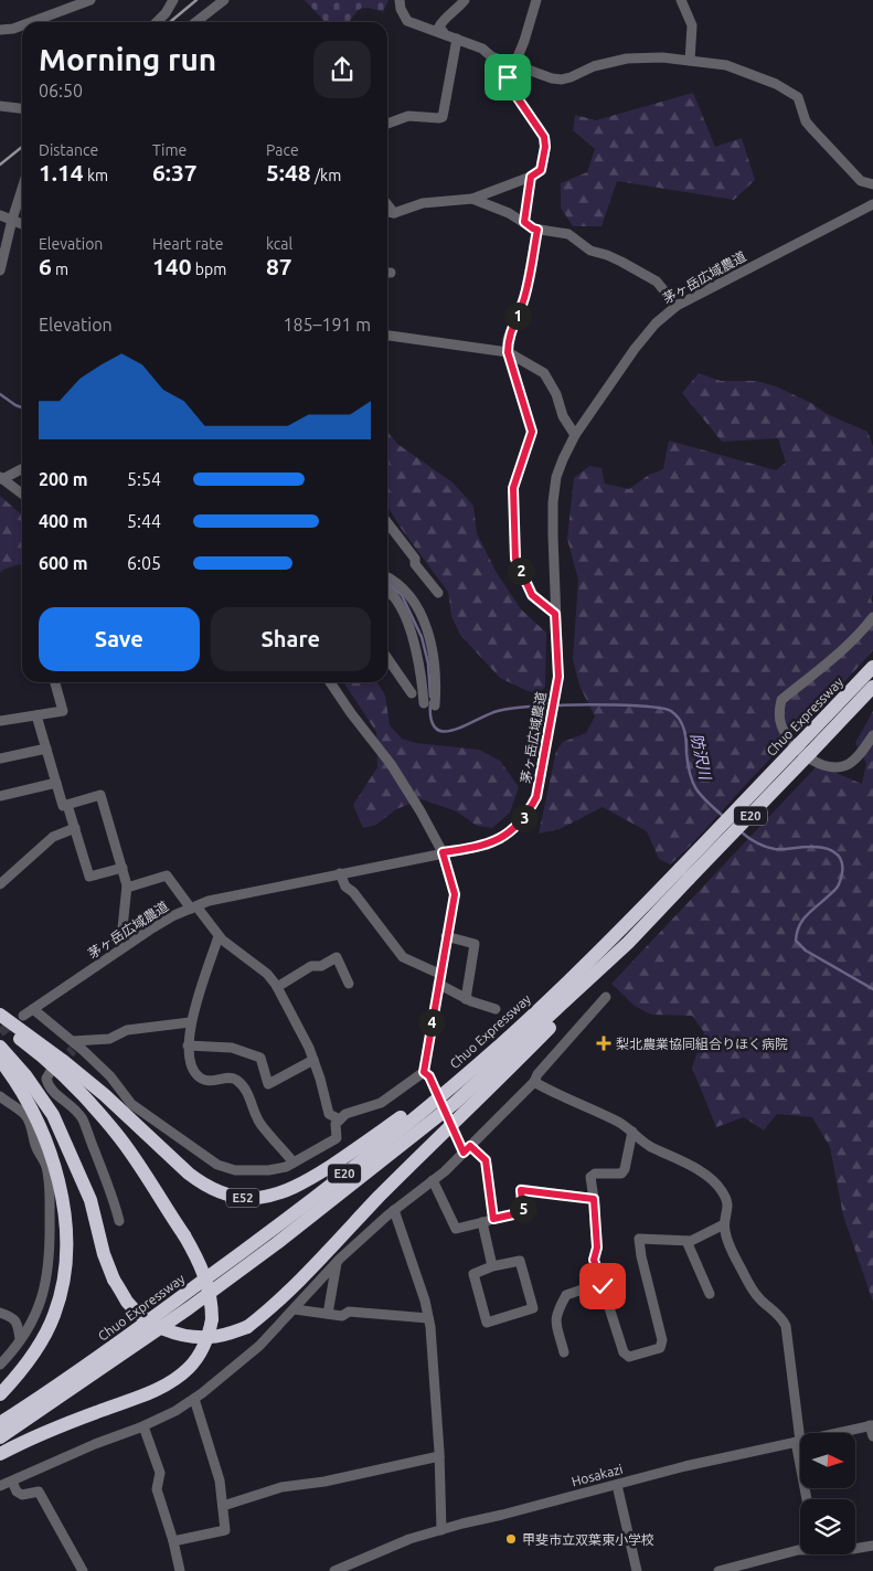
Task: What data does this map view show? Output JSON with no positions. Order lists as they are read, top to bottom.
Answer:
{
  "streets": {
    "highway": ["Chuo Expressway", "E20", "E52"],
    "street": ["茅ヶ岳広域農道", "Hosakazi"]
  },
  "crossings": [
    ["Chuo Expressway", "E52"]
  ],
  "water": ["防沢川"],
  "places": {
    "health": ["梨北農業協同組合りほく病院"],
    "other": ["甲斐市立双葉東小学校"]
  },
  "north": "right",
  "page": {
    "heading": ["Morning run", "06:50"],
    "stats": [
      ["Distance", "1.14 km"],
      ["Time", "6:37"],
      ["Pace", "5:48 /km"],
      ["Elevation", "6 m"],
      ["Heart rate", "140 bpm"],
      ["kcal", "87"]
    ],
    "pins": [
      "1",
      "2",
      "3",
      "4",
      "5"
    ],
    "chart": ["Elevation", "185–191 m"],
    "list": [
      {
        "name": "200 m",
        "note": "5:54"
      },
      {
        "name": "400 m",
        "note": "5:44"
      },
      {
        "name": "600 m",
        "note": "6:05"
      }
    ],
    "buttons": ["Save", "Share"]
  }
}
